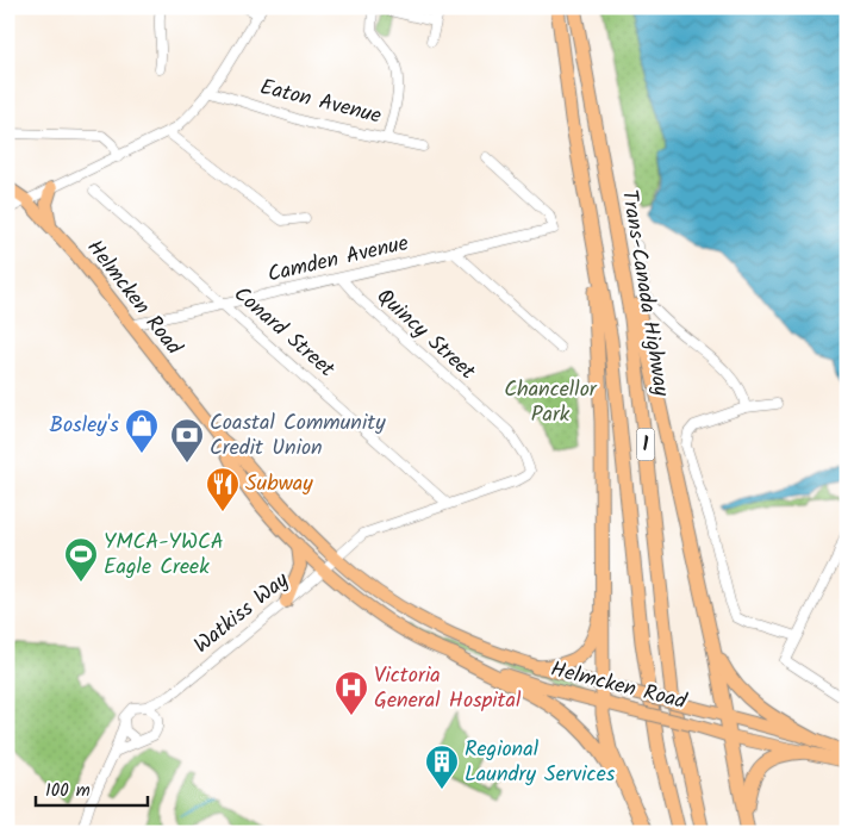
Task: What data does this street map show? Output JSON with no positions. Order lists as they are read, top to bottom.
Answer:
{
  "streets": {
    "highway": ["Trans-Canada Highway", "1"],
    "main road": ["Helmcken Road"],
    "street": [
      "Eaton Avenue",
      "Camden Avenue",
      "Conard Street",
      "Quincy Street",
      "Watkiss Way"
    ]
  },
  "crossings": [
    ["Camden Avenue", "Helmcken Road"],
    ["Camden Avenue", "Conard Street"],
    ["Camden Avenue", "Quincy Street"],
    ["Helmcken Road", "Watkiss Way"],
    ["Conard Street", "Watkiss Way"],
    ["Quincy Street", "Watkiss Way"]
  ],
  "parks": ["Chancellor Park"],
  "places": {
    "shop": ["Bosley's"],
    "bank": ["Coastal Community Credit Union"],
    "restaurant": ["Subway"],
    "sports": ["YMCA-YWCA Eagle Creek"],
    "hospital": ["Victoria General Hospital"],
    "building": ["Regional Laundry Services"]
  },
  "scale_bar": "100 m"
}
